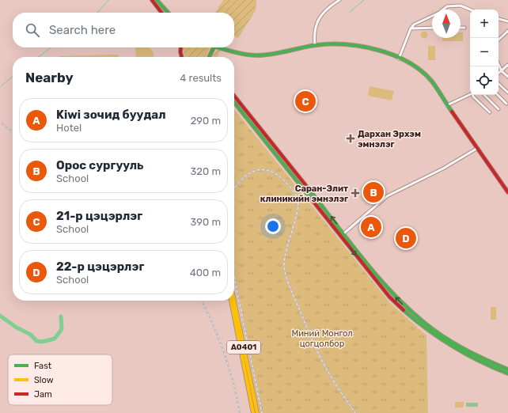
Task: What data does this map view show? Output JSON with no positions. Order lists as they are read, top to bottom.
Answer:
{
  "streets": {
    "main road": ["A0401"]
  },
  "parks": ["Миний Монгол цогцолбор"],
  "places": {
    "health": ["Дархан Эрхэм эмнэлэг", "Саран-Элит клиникийн эмнэлэг"]
  },
  "legend": ["Fast", "Slow", "Jam"],
  "north": "top",
  "page": {
    "map_buttons": ["+", "−"],
    "search": "Search here",
    "heading": ["Nearby", "4 results"],
    "pins": [
      "C",
      "B",
      "A",
      "D"
    ],
    "list": [
      {
        "mark": "A",
        "name": "Kiwi зочид буудал",
        "note": "Hotel",
        "value": "290 m"
      },
      {
        "mark": "B",
        "name": "Орос сургууль",
        "note": "School",
        "value": "320 m"
      },
      {
        "mark": "C",
        "name": "21-р цэцэрлэг",
        "note": "School",
        "value": "390 m"
      },
      {
        "mark": "D",
        "name": "22-р цэцэрлэг",
        "note": "School",
        "value": "400 m"
      }
    ]
  }
}
